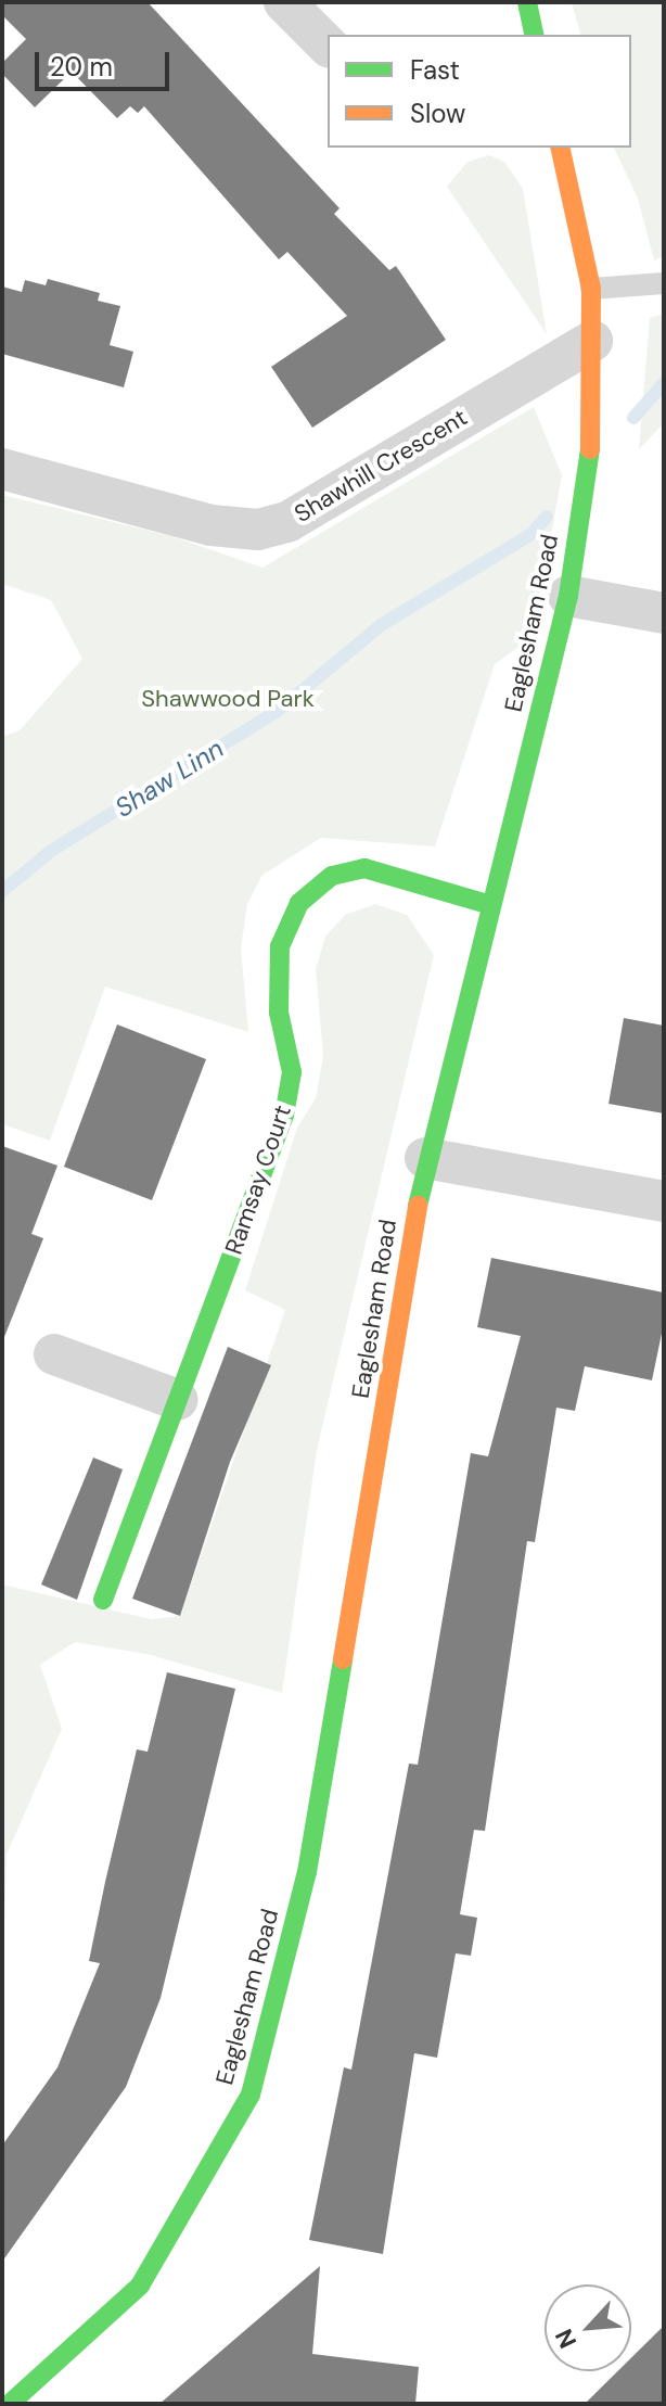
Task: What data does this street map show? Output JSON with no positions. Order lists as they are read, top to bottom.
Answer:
{
  "streets": {
    "street": ["Shawhill Crescent", "Eaglesham Road", "Ramsay Court"]
  },
  "crossings": [
    ["Shawhill Crescent", "Eaglesham Road"],
    ["Eaglesham Road", "Ramsay Court"]
  ],
  "water": ["Shaw Linn"],
  "parks": ["Shawwood Park"],
  "legend": ["Fast", "Slow"],
  "scale_bar": "20 m",
  "north": "bottom left"
}
